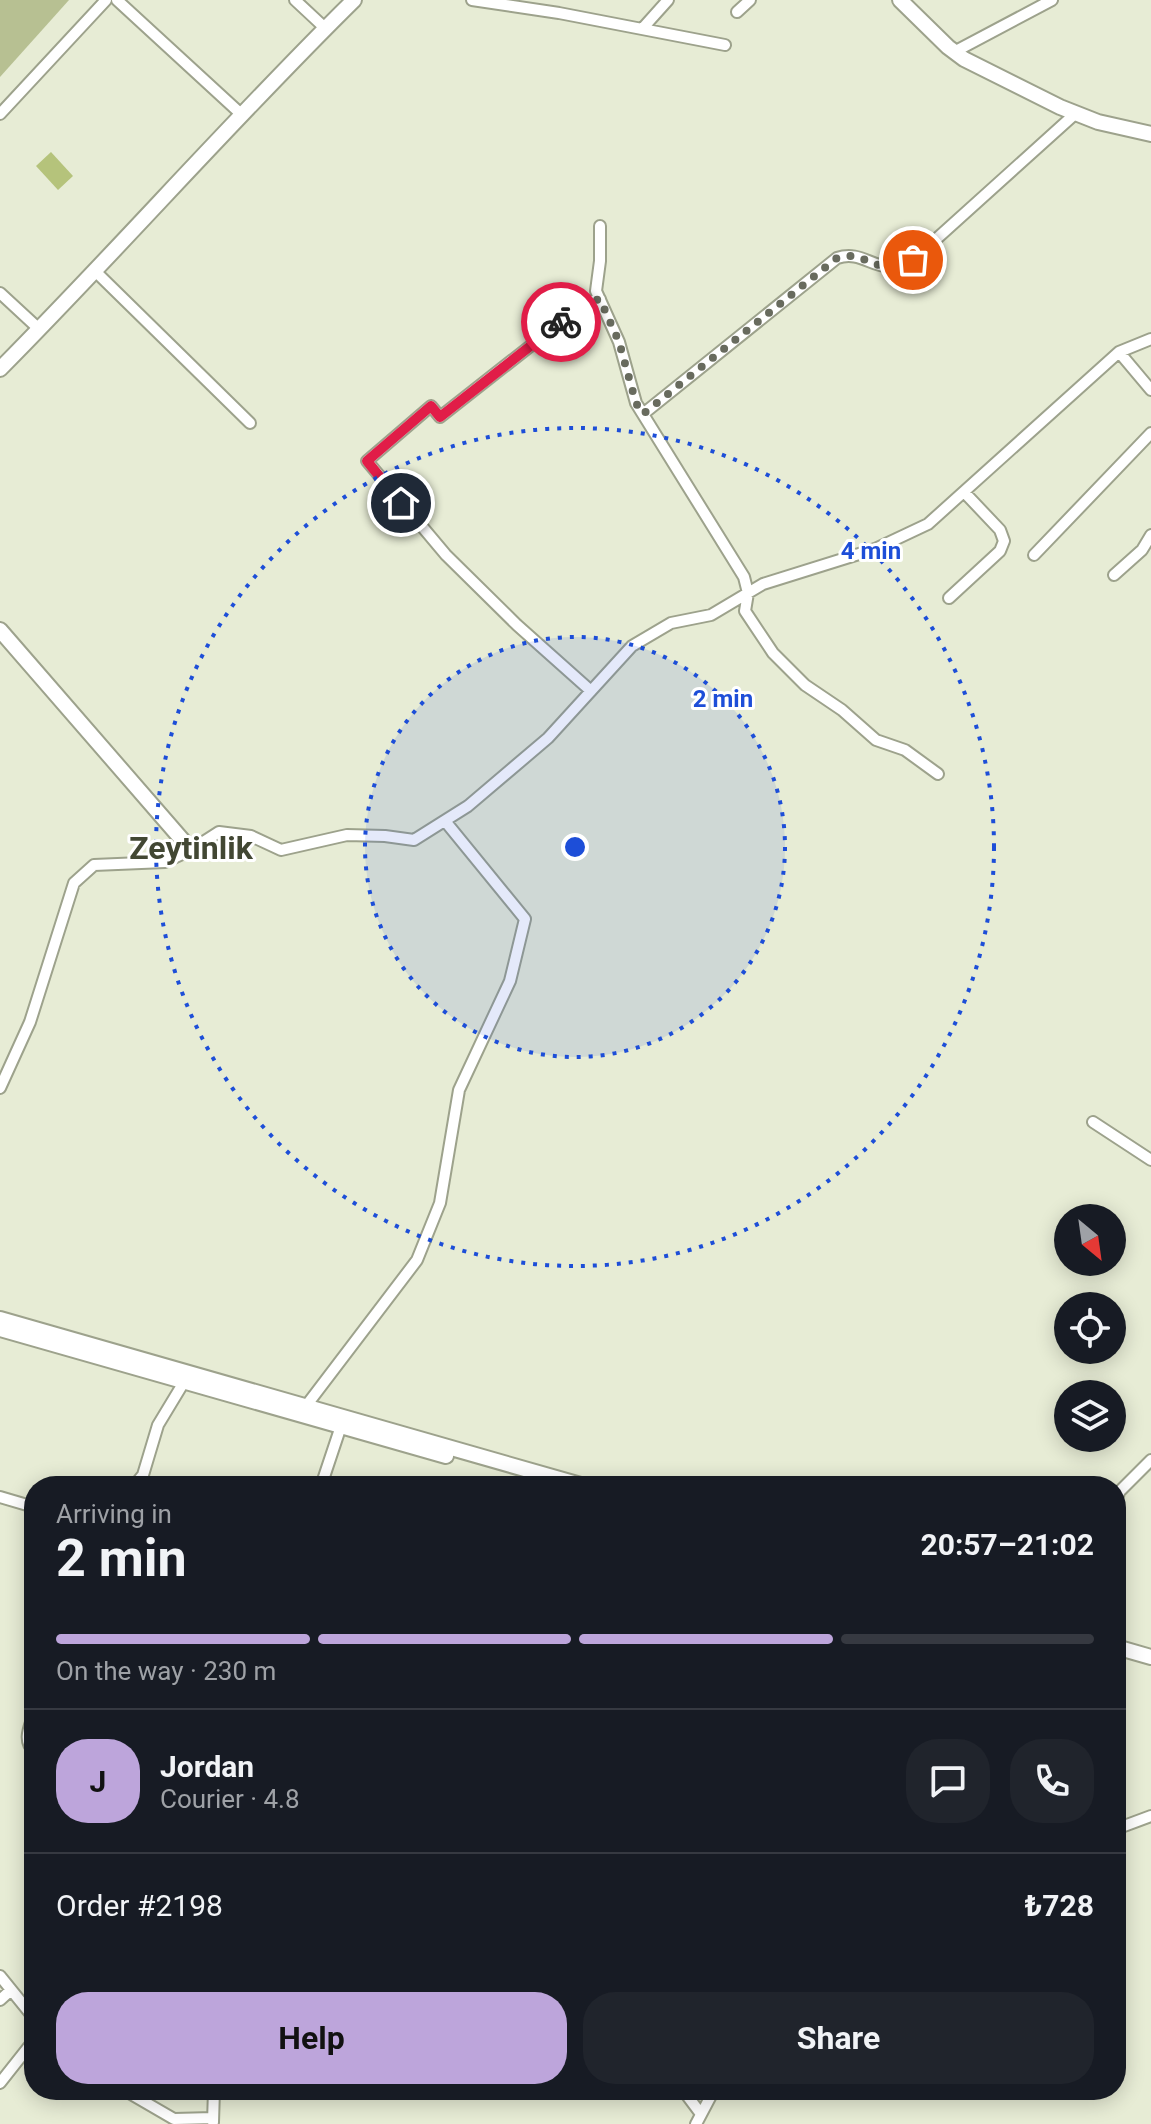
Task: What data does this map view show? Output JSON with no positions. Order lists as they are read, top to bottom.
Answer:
{
  "districts": ["Zeytinlik"],
  "north": "bottom right",
  "page": {
    "heading": ["2 min", "Arriving in", "20:57–21:02"],
    "panel": [
      "Jordan",
      "Courier · 4.8",
      "Order #2198",
      "₺728"
    ],
    "bar": "On the way · 230 m",
    "round": "J",
    "buttons": ["Help", "Share"]
  },
  "rings": ["4 min", "2 min"]
}
